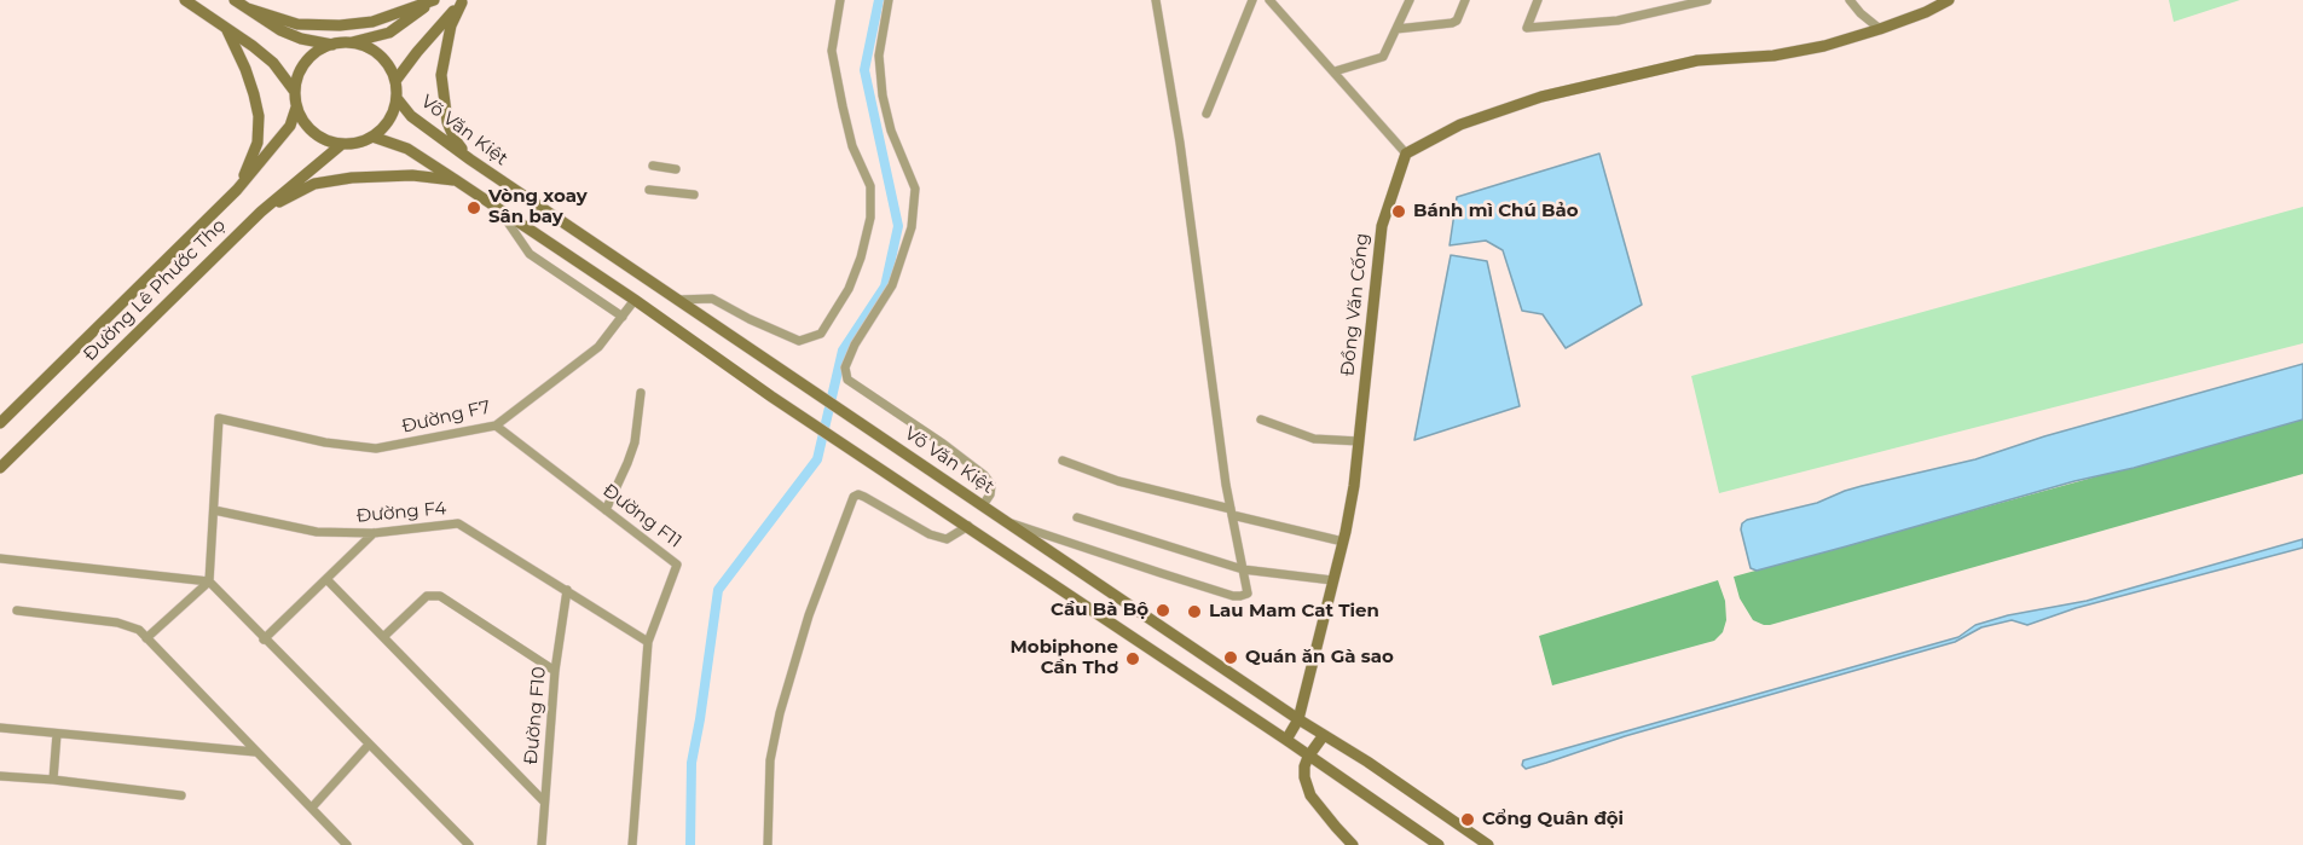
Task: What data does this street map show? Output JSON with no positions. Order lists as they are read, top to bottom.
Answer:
{
  "streets": {
    "main road": ["Võ Văn Kiệt", "Đường Lê Phước Thọ", "Đồng Văn Cống"],
    "street": [
      "Đường F7",
      "Đường F4",
      "Đường F11",
      "Đường F10"
    ]
  },
  "crossings": [
    ["Võ Văn Kiệt", "Đường Lê Phước Thọ"],
    ["Võ Văn Kiệt", "Đồng Văn Cống"],
    ["Đường F7", "Đường F4"],
    ["Đường F7", "Đường F11"],
    ["Đường F4", "Đường F11"],
    ["Đường F4", "Đường F10"]
  ],
  "places": [
    "Vòng xoay Sân bay",
    "Bánh mì Chú Bảo",
    "Cầu Bà Bộ",
    "Lau Mam Cat Tien",
    "Quán ăn Gà sao",
    "Mobiphone Cần Thơ",
    "Cổng Quân đội"
  ]
}
